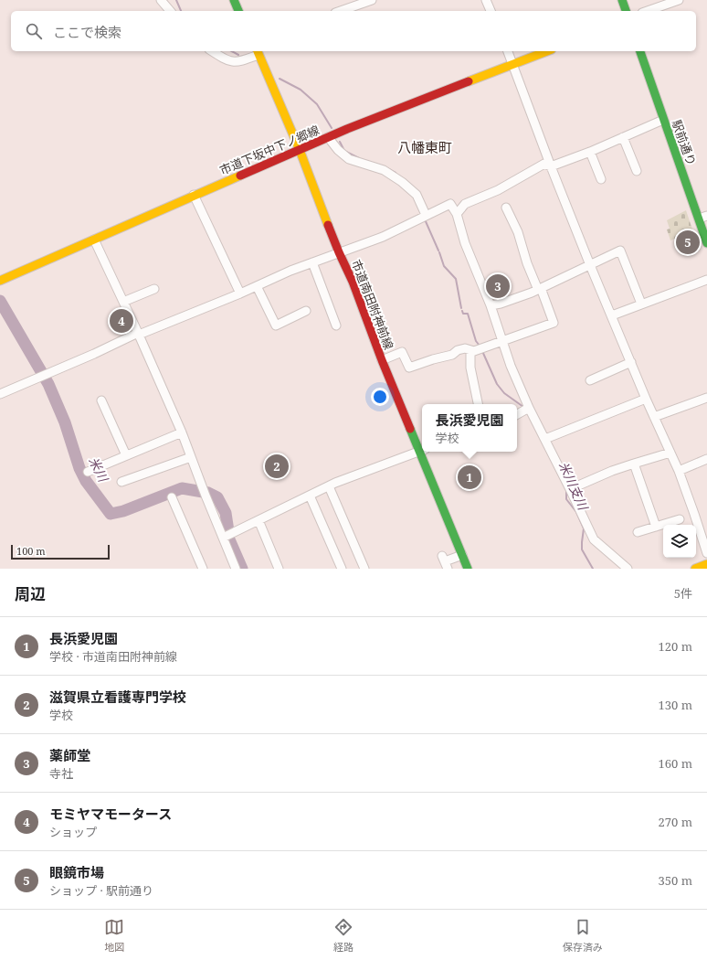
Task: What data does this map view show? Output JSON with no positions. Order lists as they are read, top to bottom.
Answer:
{
  "streets": {
    "street": ["駅前通り", "市道下坂中下ノ郷線", "市道南田附神前線"]
  },
  "crossings": [
    ["市道下坂中下ノ郷線", "市道南田附神前線"]
  ],
  "districts": ["八幡東町"],
  "water": ["米川", "米川支川"],
  "scale_bar": "100 m",
  "page": {
    "search": "ここで検索",
    "pins": [
      "5",
      "3",
      "4",
      "2",
      "1"
    ],
    "popup": ["長浜愛児園", "学校"],
    "scale": "100 m",
    "heading": ["周辺", "5件"],
    "list": [
      {
        "mark": "1",
        "name": "長浜愛児園",
        "note": "学校 · 市道南田附神前線",
        "value": "120 m"
      },
      {
        "mark": "2",
        "name": "滋賀県立看護専門学校",
        "note": "学校",
        "value": "130 m"
      },
      {
        "mark": "3",
        "name": "薬師堂",
        "note": "寺社",
        "value": "160 m"
      },
      {
        "mark": "4",
        "name": "モミヤマモータース",
        "note": "ショップ",
        "value": "270 m"
      },
      {
        "mark": "5",
        "name": "眼鏡市場",
        "note": "ショップ · 駅前通り",
        "value": "350 m"
      }
    ],
    "nav": ["地図", "経路", "保存済み"]
  }
}
